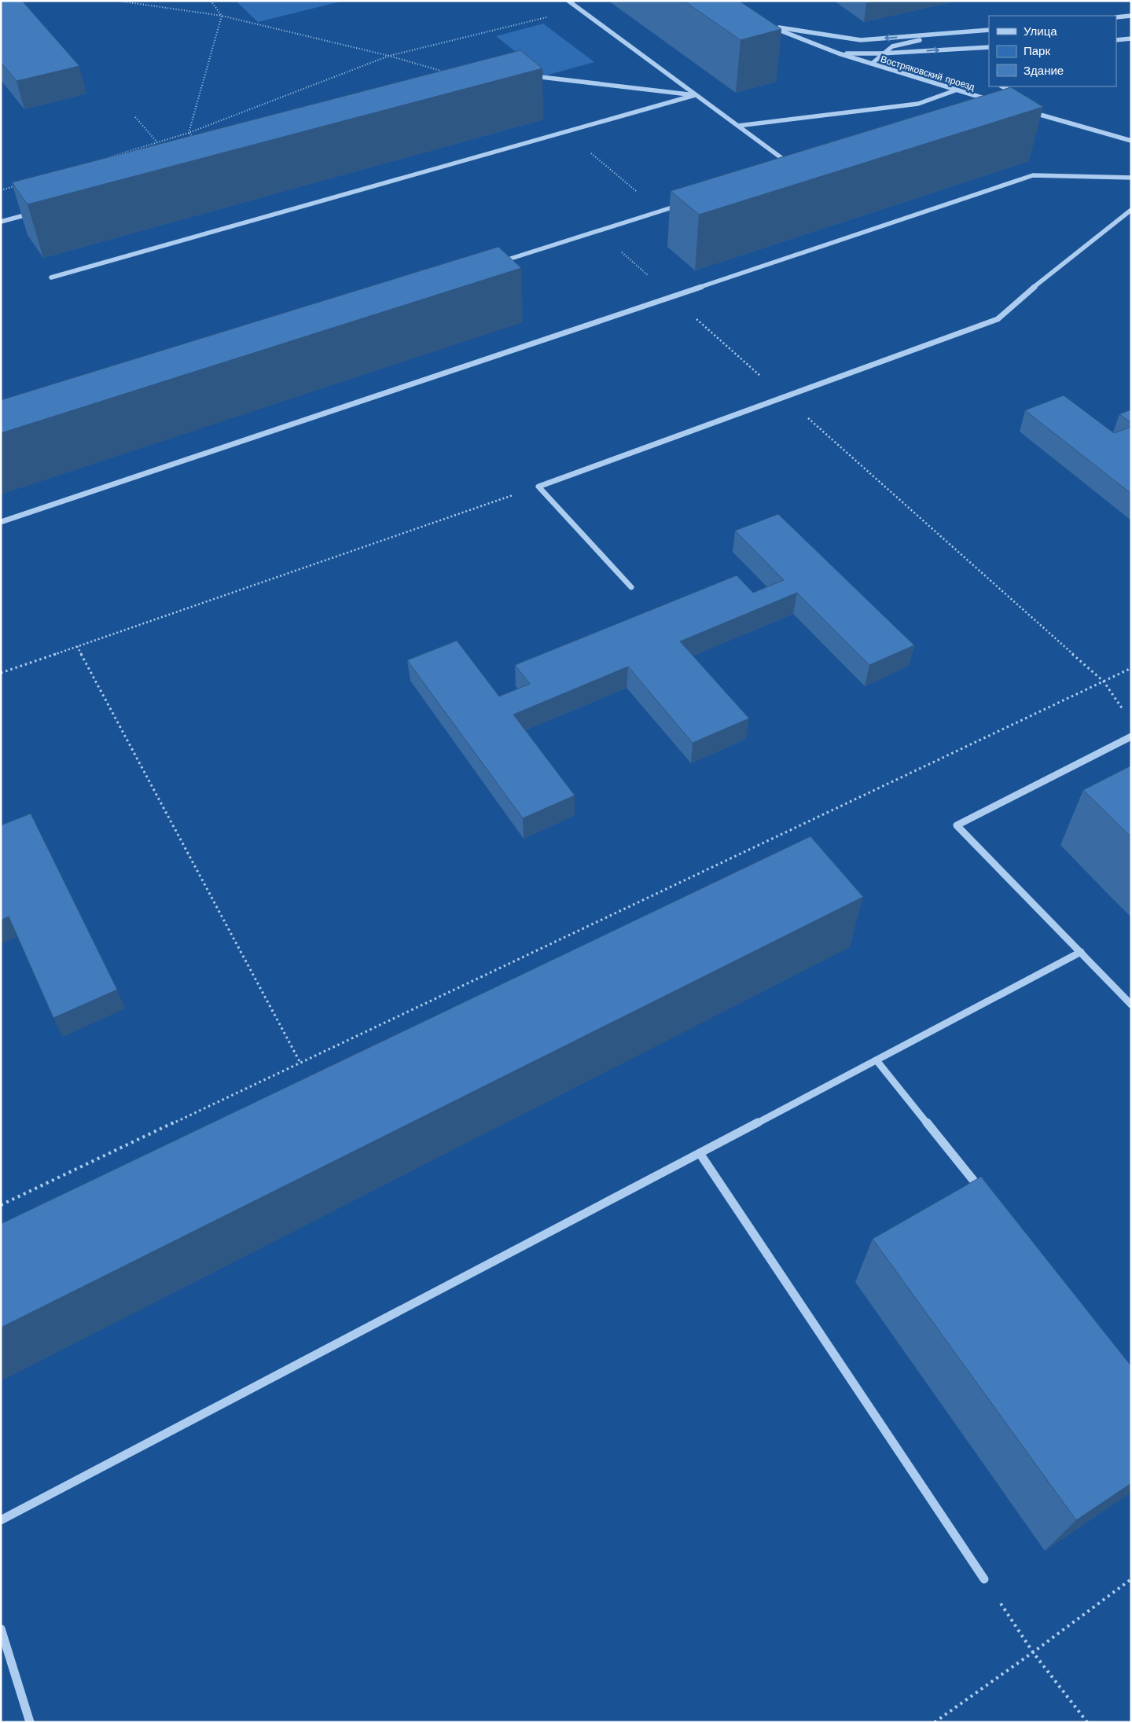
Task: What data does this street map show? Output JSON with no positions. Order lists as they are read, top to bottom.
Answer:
{
  "streets": {
    "street": ["Востряковский проезд"]
  },
  "legend": ["Улица", "Парк", "Здание"]
}
